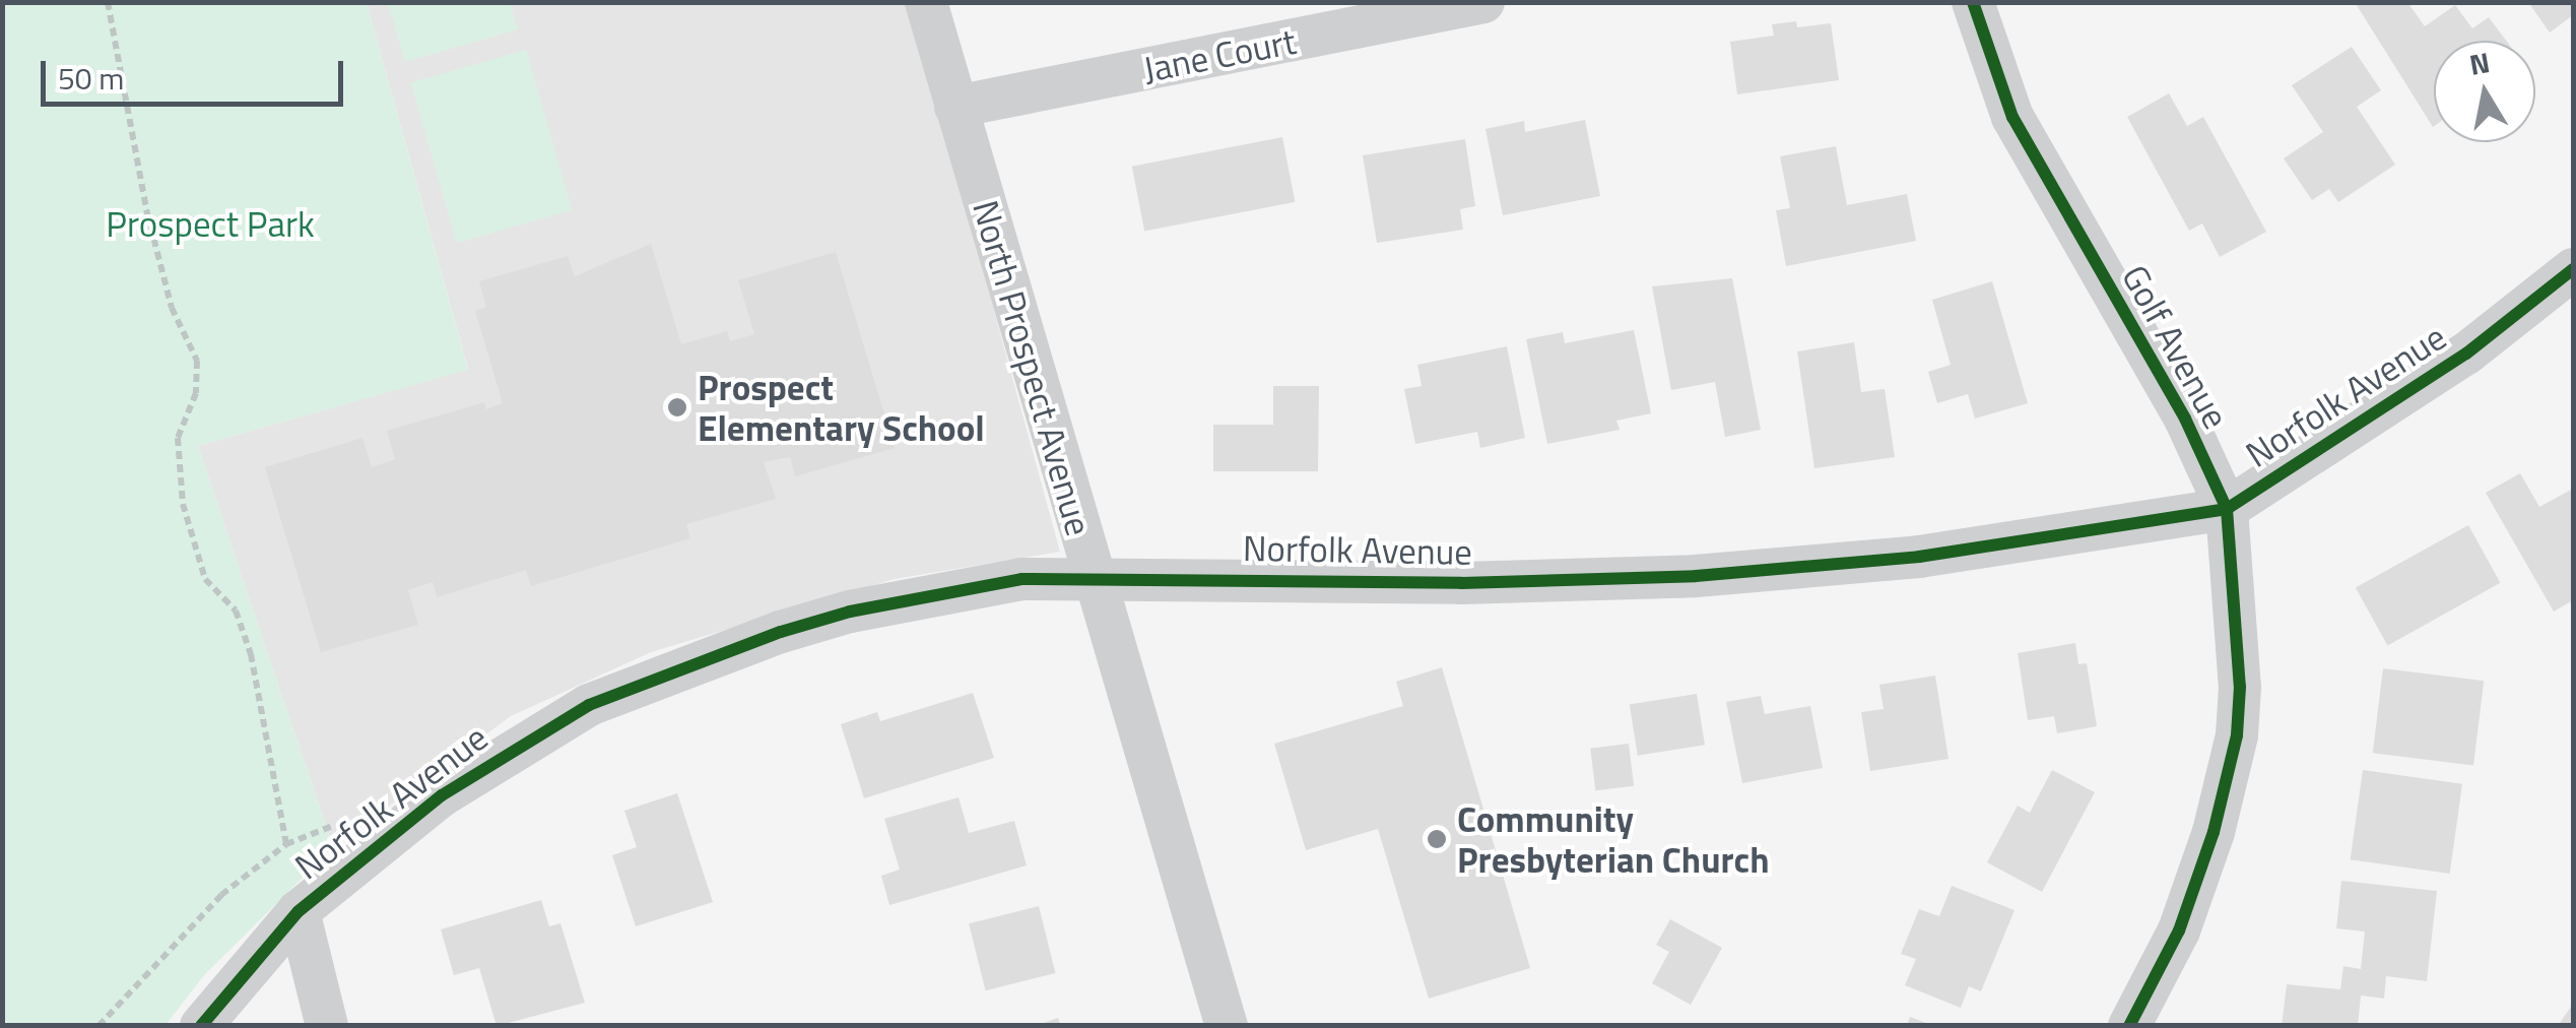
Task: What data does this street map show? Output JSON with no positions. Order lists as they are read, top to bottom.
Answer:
{
  "streets": {
    "street": [
      "Jane Court",
      "Golf Avenue",
      "North Prospect Avenue",
      "Norfolk Avenue"
    ]
  },
  "crossings": [
    ["Jane Court", "North Prospect Avenue"],
    ["Golf Avenue", "Norfolk Avenue"],
    ["North Prospect Avenue", "Norfolk Avenue"]
  ],
  "parks": ["Prospect Park"],
  "places": ["Prospect Elementary School", "Community Presbyterian Church"],
  "scale_bar": "50 m",
  "north": "top"
}
